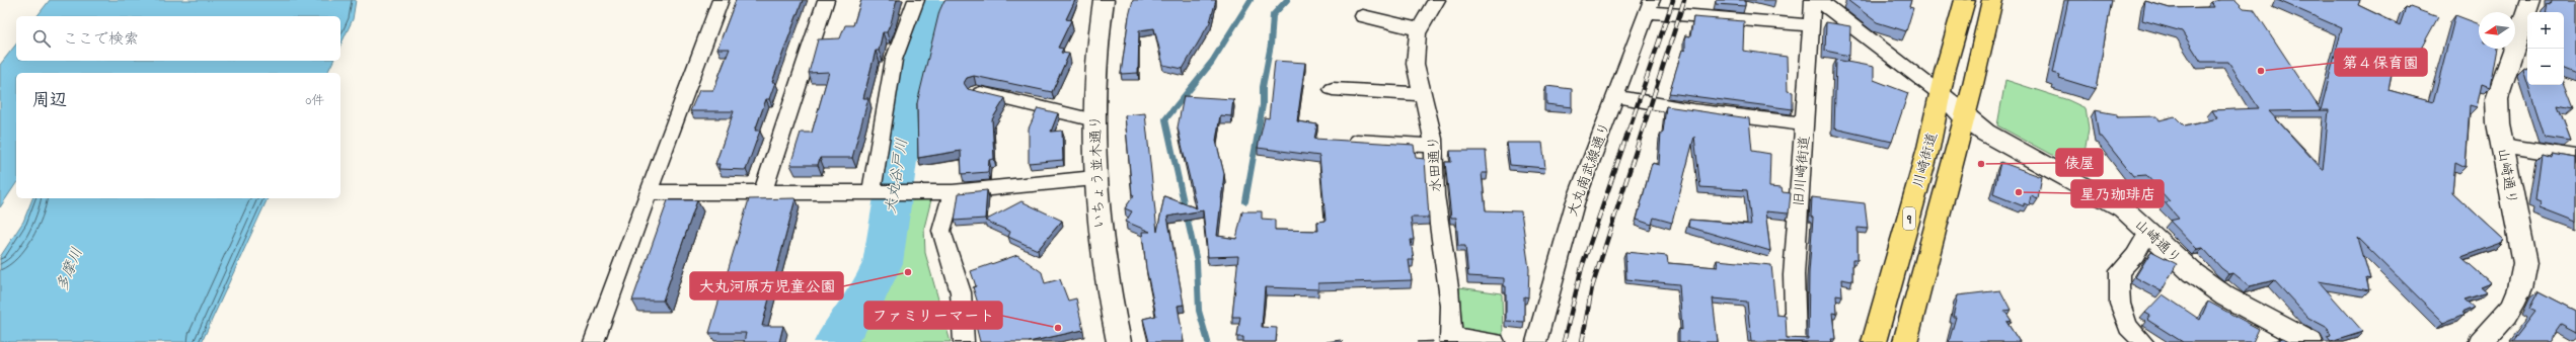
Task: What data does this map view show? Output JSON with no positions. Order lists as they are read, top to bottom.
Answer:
{
  "streets": {
    "main road": ["川崎街道", "9"],
    "street": [
      "水田通り",
      "大丸南武線通り",
      "旧川崎街道",
      "いちょう並木通り",
      "山崎通り"
    ]
  },
  "crossings": [
    ["川崎街道", "山崎通り"]
  ],
  "water": ["大丸谷戸川", "多摩川"],
  "places": [
    "第４保育園",
    "俵屋",
    "星乃珈琲店",
    "大丸河原方児童公園",
    "ファミリーマート"
  ],
  "north": "left",
  "page": {
    "map_buttons": ["+", "−"],
    "search": "ここで検索",
    "heading": ["周辺", "0件"]
  }
}
